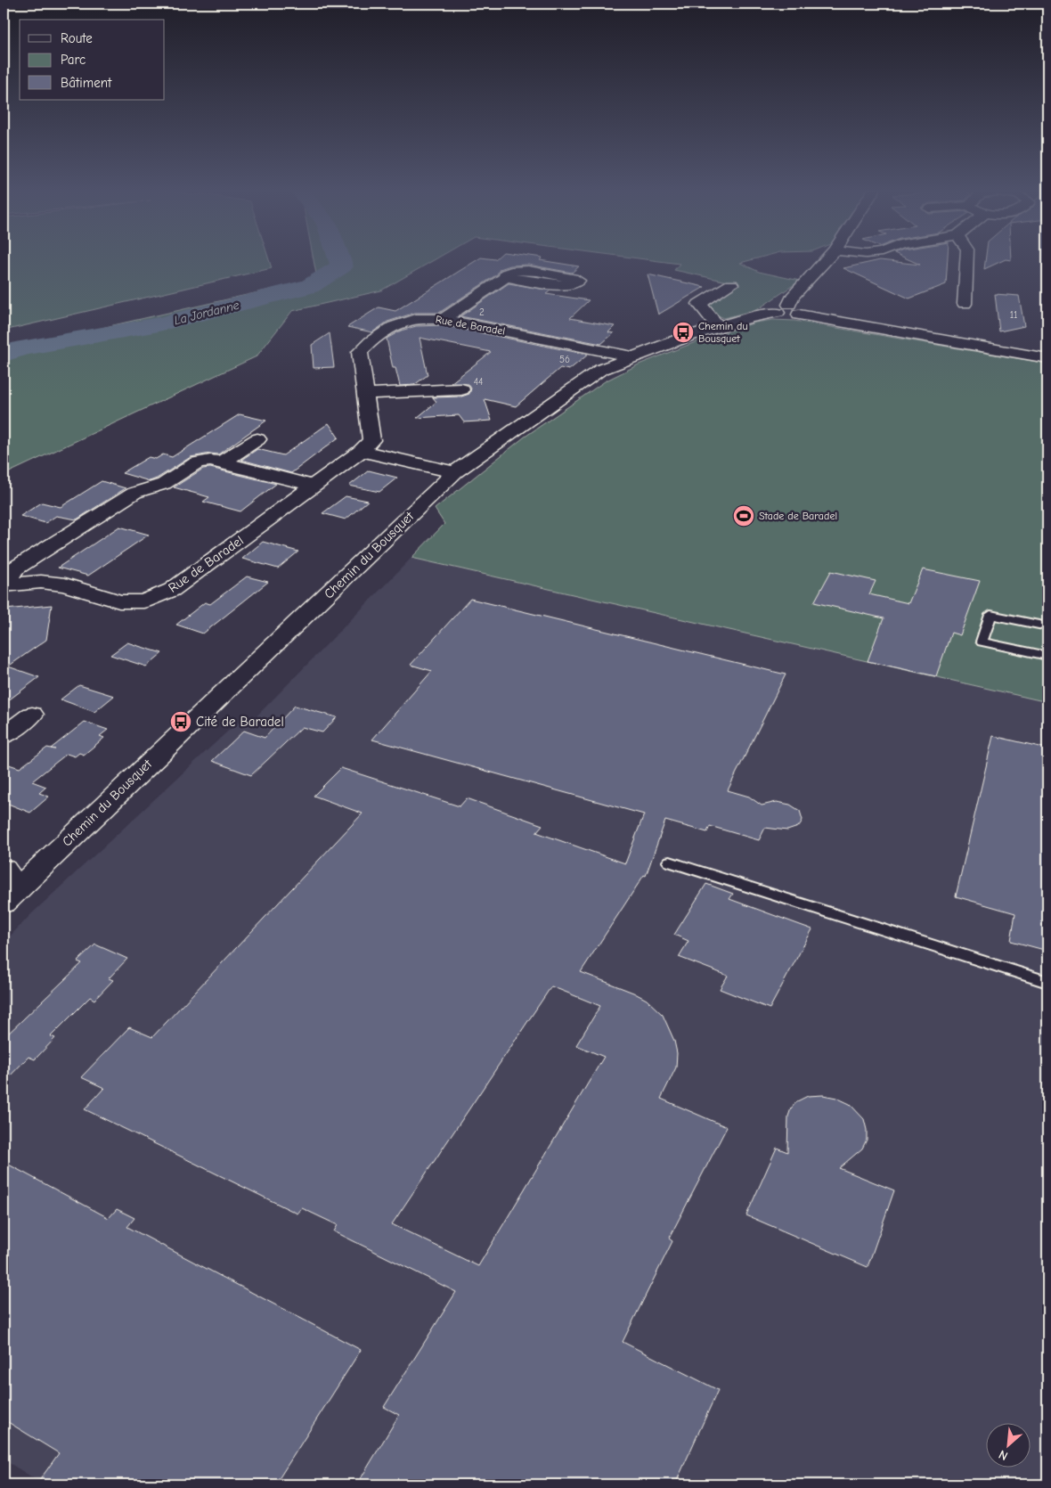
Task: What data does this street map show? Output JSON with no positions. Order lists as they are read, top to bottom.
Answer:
{
  "streets": {
    "street": ["Rue de Baradel", "Chemin du Bousquet"]
  },
  "crossings": [
    ["Rue de Baradel", "Chemin du Bousquet"]
  ],
  "water": ["La Jordanne"],
  "places": {
    "bus stop": ["Chemin du Bousquet", "Cité de Baradel"],
    "sports": ["Stade de Baradel"]
  },
  "house_numbers": [
    "2",
    "11",
    "56",
    "44"
  ],
  "legend": ["Route", "Parc", "Bâtiment"],
  "north": "bottom left"
}
